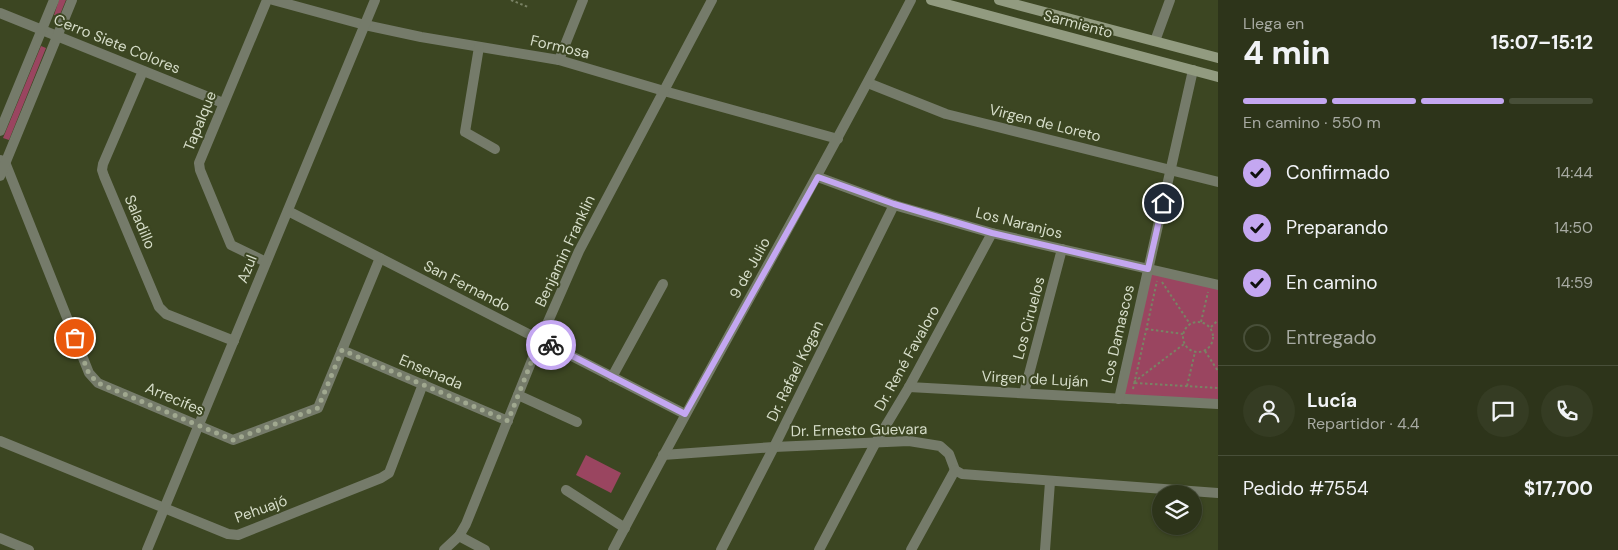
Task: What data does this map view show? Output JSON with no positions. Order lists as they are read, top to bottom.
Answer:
{
  "streets": {
    "main road": ["Sarmiento"],
    "street": [
      "Cerro Siete Colores",
      "Formosa",
      "Tapalque",
      "Virgen de Loreto",
      "Saladillo",
      "Los Naranjos",
      "Benjamin Franklin",
      "9 de Julio",
      "Azul",
      "San Fernando",
      "Los Ciruelos",
      "Los Damascos",
      "Dr. René Favaloro",
      "Dr. Rafael Kogan",
      "Ensenada",
      "Virgen de Luján",
      "Arrecifes",
      "Dr. Ernesto Guevara",
      "Pehuajó"
    ]
  },
  "crossings": [
    ["Sarmiento", "Los Damascos"],
    ["Cerro Siete Colores", "Tapalque"],
    ["Cerro Siete Colores", "Saladillo"],
    ["Formosa", "Benjamin Franklin"],
    ["Formosa", "9 de Julio"],
    ["Formosa", "Azul"],
    ["Tapalque", "Azul"],
    ["Virgen de Loreto", "9 de Julio"],
    ["Virgen de Loreto", "Los Damascos"],
    ["Saladillo", "Azul"],
    ["Los Naranjos", "9 de Julio"],
    ["Los Naranjos", "Los Ciruelos"],
    ["Los Naranjos", "Los Damascos"],
    ["Los Naranjos", "Dr. René Favaloro"],
    ["Los Naranjos", "Dr. Rafael Kogan"],
    ["Benjamin Franklin", "San Fernando"],
    ["Benjamin Franklin", "Ensenada"],
    ["9 de Julio", "San Fernando"],
    ["9 de Julio", "Dr. Ernesto Guevara"],
    ["Azul", "San Fernando"],
    ["Azul", "Arrecifes"],
    ["Azul", "Pehuajó"],
    ["San Fernando", "Arrecifes"],
    ["Los Ciruelos", "Virgen de Luján"],
    ["Los Damascos", "Virgen de Luján"],
    ["Dr. René Favaloro", "Virgen de Luján"],
    ["Dr. René Favaloro", "Dr. Ernesto Guevara"],
    ["Dr. Rafael Kogan", "Dr. Ernesto Guevara"],
    ["Ensenada", "Arrecifes"],
    ["Ensenada", "Pehuajó"]
  ],
  "page": {
    "heading": ["4 min", "Llega en", "15:07–15:12"],
    "panel": [
      "Lucía",
      "Repartidor · 4.4",
      "Pedido #7554",
      "$17,700"
    ],
    "bar": "En camino · 550 m",
    "list": [
      ["Confirmado", "14:44"],
      ["Preparando", "14:50"],
      ["En camino", "14:59"],
      "Entregado"
    ]
  }
}
